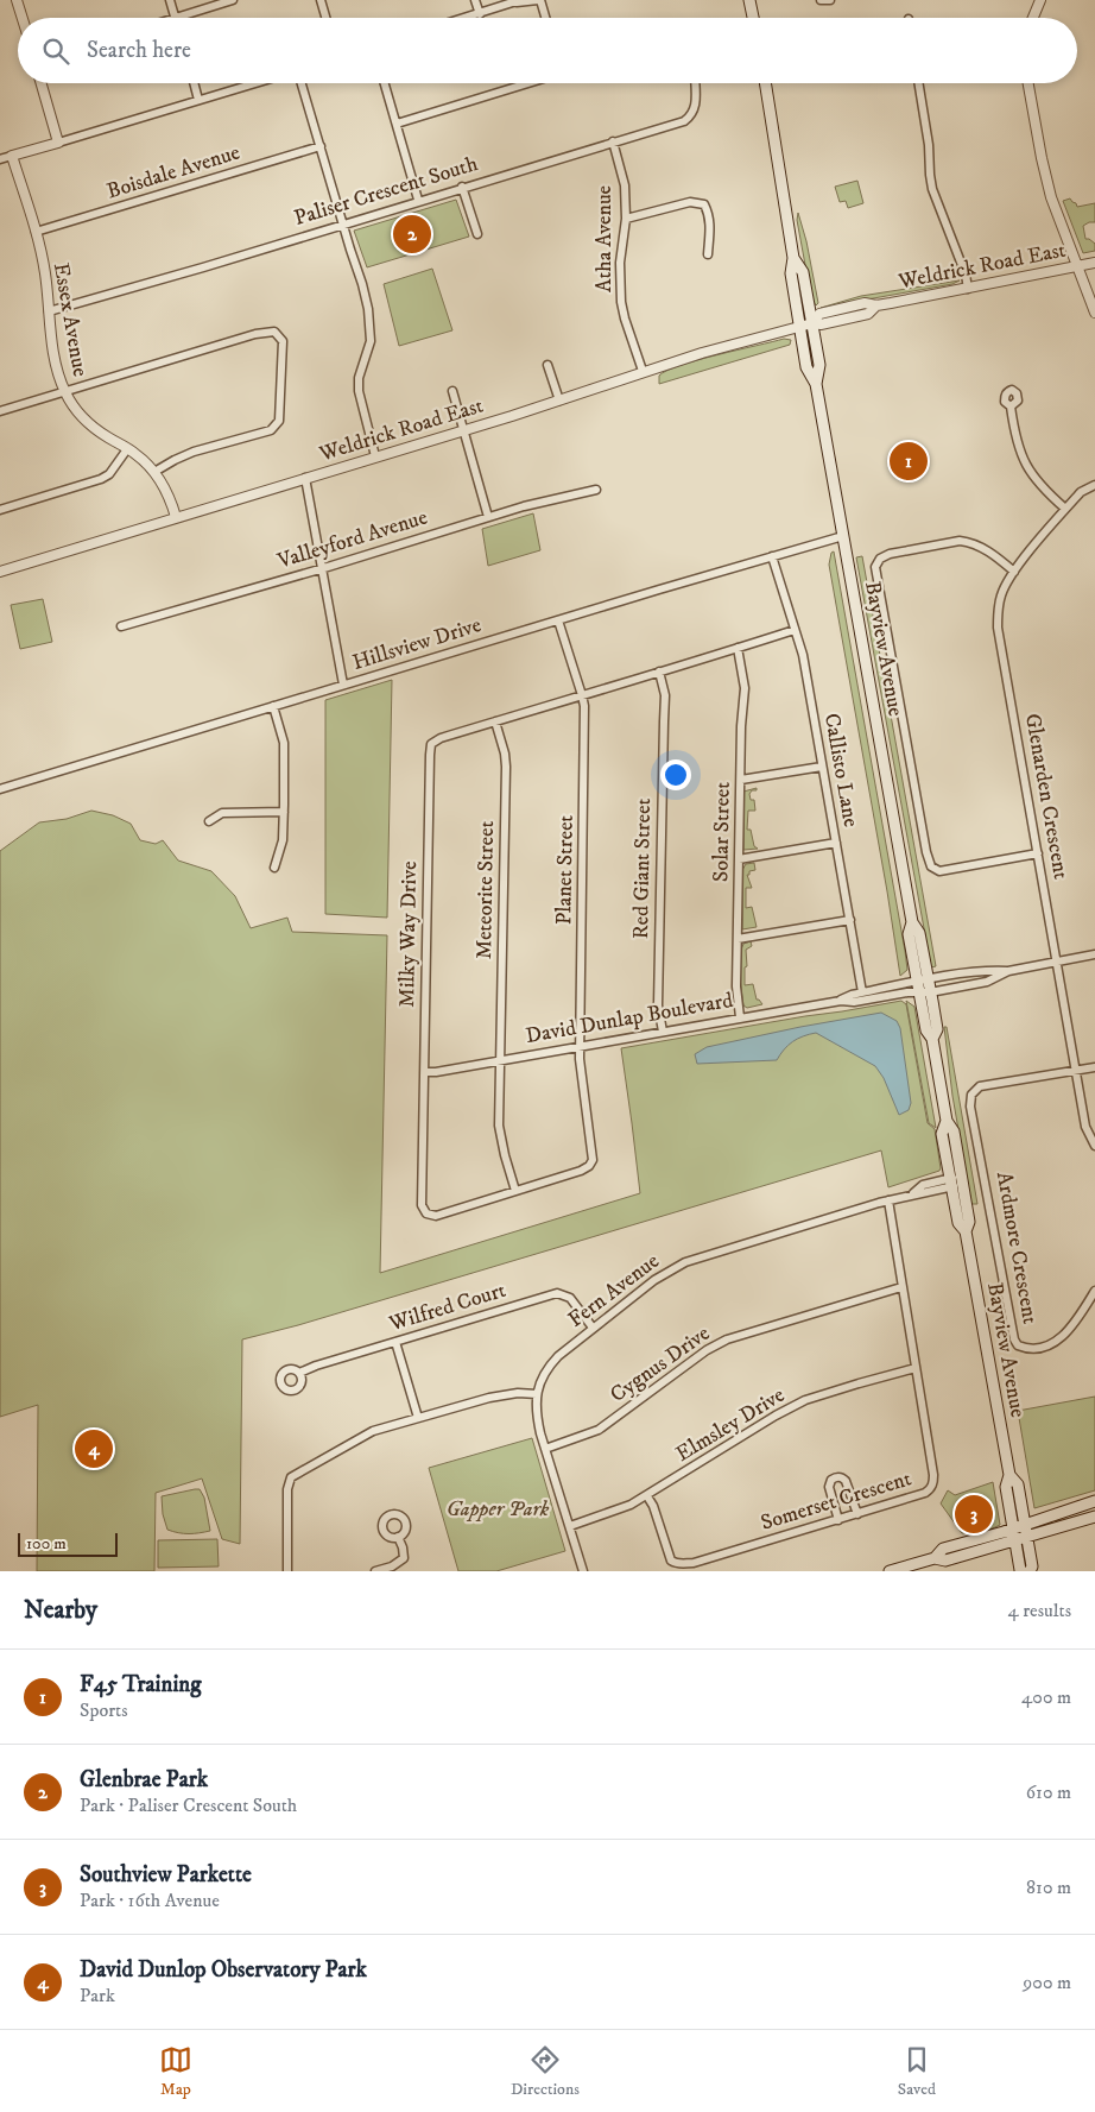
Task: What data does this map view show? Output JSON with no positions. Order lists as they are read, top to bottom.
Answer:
{
  "streets": {
    "main road": ["Bayview Avenue"],
    "street": [
      "Boisdale Avenue",
      "Paliser Crescent South",
      "Atha Avenue",
      "Weldrick Road East",
      "Essex Avenue",
      "Valleyford Avenue",
      "Hillsview Drive",
      "Callisto Lane",
      "Glenarden Crescent",
      "Solar Street",
      "Red Giant Street",
      "Planet Street",
      "Meteorite Street",
      "Milky Way Drive",
      "David Dunlap Boulevard",
      "Ardmore Crescent",
      "Fern Avenue",
      "Wilfred Court",
      "Cygnus Drive",
      "Elmsley Drive",
      "Somerset Crescent"
    ]
  },
  "crossings": [
    ["Boisdale Avenue", "Essex Avenue"],
    ["Paliser Crescent South", "Atha Avenue"],
    ["Paliser Crescent South", "Essex Avenue"],
    ["Atha Avenue", "Weldrick Road East"],
    ["Weldrick Road East", "Essex Avenue"],
    ["Weldrick Road East", "Bayview Avenue"],
    ["Hillsview Drive", "Bayview Avenue"],
    ["Hillsview Drive", "Callisto Lane"],
    ["Hillsview Drive", "Planet Street"],
    ["Bayview Avenue", "David Dunlap Boulevard"],
    ["Bayview Avenue", "Fern Avenue"],
    ["Callisto Lane", "Milky Way Drive"],
    ["Callisto Lane", "David Dunlap Boulevard"],
    ["Glenarden Crescent", "Ardmore Crescent"],
    ["Solar Street", "Milky Way Drive"],
    ["Solar Street", "David Dunlap Boulevard"],
    ["Red Giant Street", "Milky Way Drive"],
    ["Red Giant Street", "David Dunlap Boulevard"],
    ["Planet Street", "Milky Way Drive"],
    ["Planet Street", "David Dunlap Boulevard"],
    ["Meteorite Street", "Milky Way Drive"],
    ["Meteorite Street", "David Dunlap Boulevard"],
    ["Milky Way Drive", "David Dunlap Boulevard"],
    ["Fern Avenue", "Wilfred Court"],
    ["Fern Avenue", "Cygnus Drive"],
    ["Fern Avenue", "Elmsley Drive"],
    ["Fern Avenue", "Somerset Crescent"],
    ["Cygnus Drive", "Somerset Crescent"],
    ["Elmsley Drive", "Somerset Crescent"]
  ],
  "parks": ["Gapper Park"],
  "scale_bar": "100 m",
  "page": {
    "search": "Search here",
    "pins": [
      "2",
      "1",
      "4",
      "3"
    ],
    "scale": "100 m",
    "heading": ["Nearby", "4 results"],
    "list": [
      {
        "mark": "1",
        "name": "F45 Training",
        "note": "Sports",
        "value": "400 m"
      },
      {
        "mark": "2",
        "name": "Glenbrae Park",
        "note": "Park · Paliser Crescent South",
        "value": "610 m"
      },
      {
        "mark": "3",
        "name": "Southview Parkette",
        "note": "Park · 16th Avenue",
        "value": "810 m"
      },
      {
        "mark": "4",
        "name": "David Dunlop Observatory Park",
        "note": "Park",
        "value": "900 m"
      }
    ],
    "nav": ["Map", "Directions", "Saved"]
  }
}
